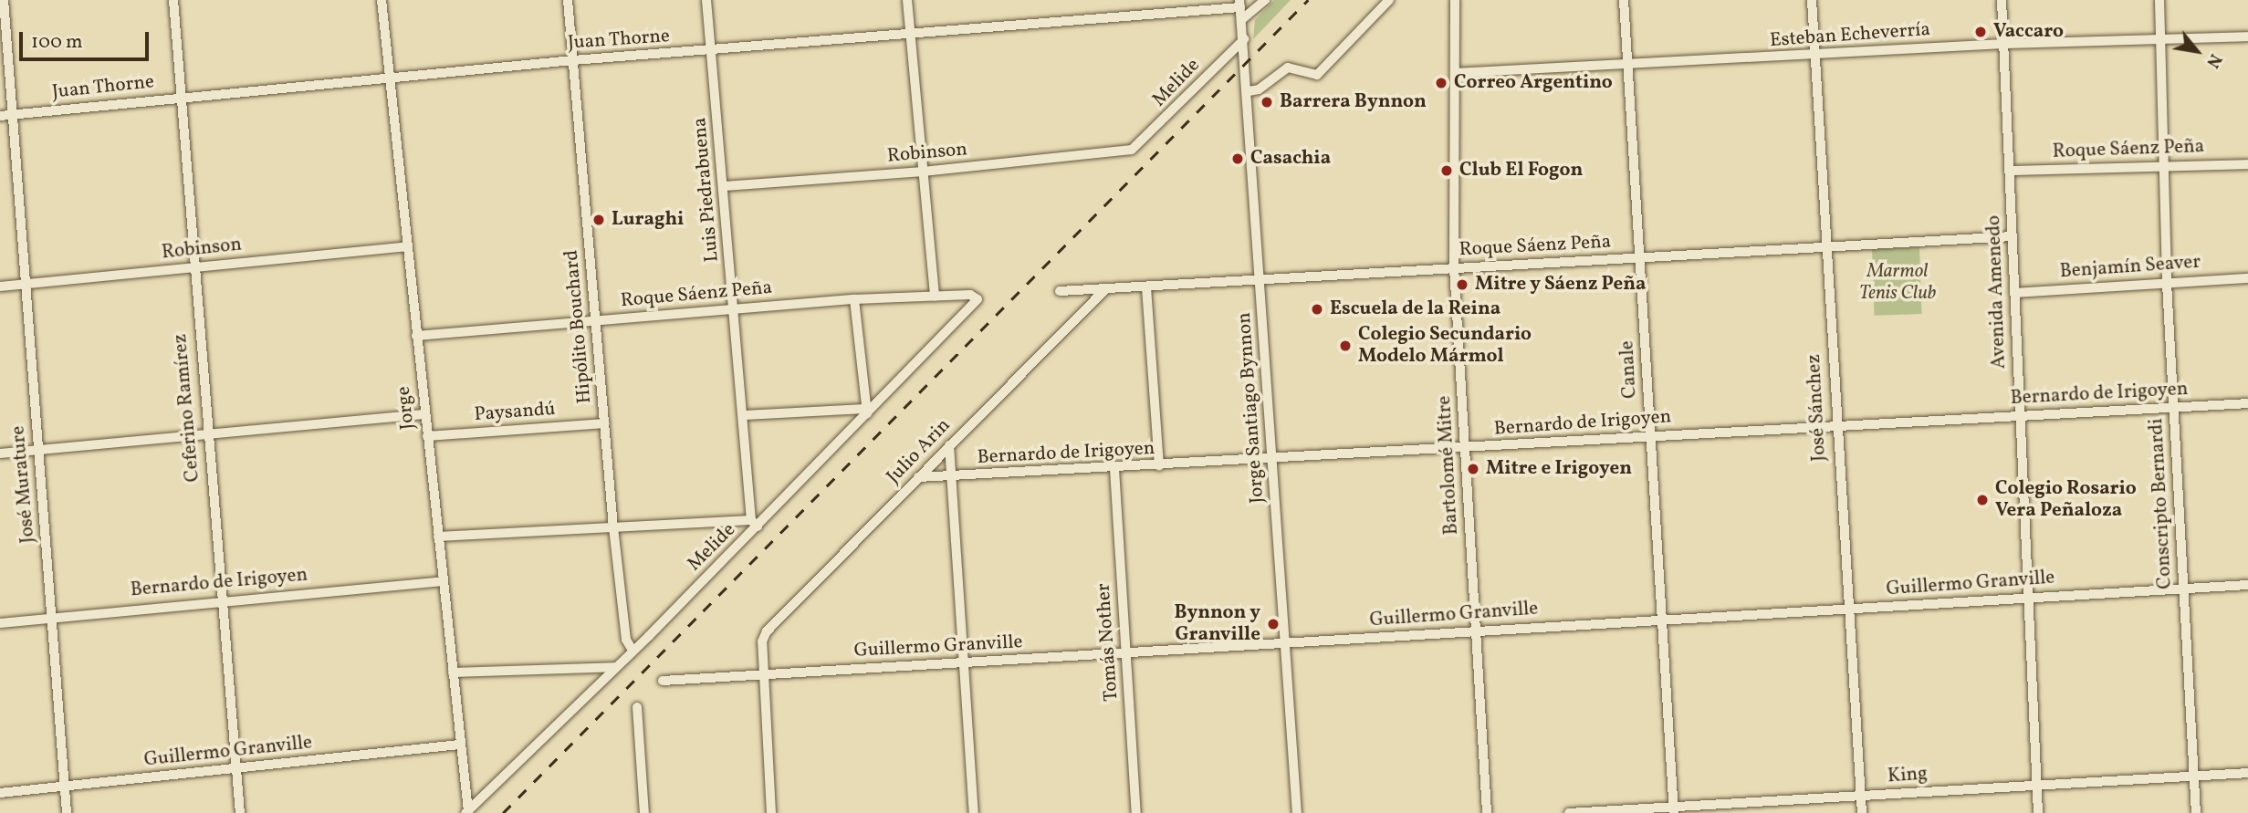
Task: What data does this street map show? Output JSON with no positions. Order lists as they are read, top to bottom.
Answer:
{
  "streets": {
    "street": [
      "Esteban Echeverría",
      "Juan Thorne",
      "Melide",
      "Roque Sáenz Peña",
      "Robinson",
      "Luis Piedrabuena",
      "Benjamín Seaver",
      "Avenida Amenedo",
      "Hipólito Bouchard",
      "Canale",
      "Bernardo de Irigoyen",
      "Ceferino Ramírez",
      "Jorge",
      "Jorge Santiago Bynnon",
      "José Sánchez",
      "Paysandú",
      "Julio Arin",
      "Bartolomé Mitre",
      "José Murature",
      "Conscripto Bernardi",
      "Guillermo Granville",
      "Tomás Nother",
      "King"
    ]
  },
  "crossings": [
    ["Esteban Echeverría", "Avenida Amenedo"],
    ["Esteban Echeverría", "Canale"],
    ["Esteban Echeverría", "José Sánchez"],
    ["Esteban Echeverría", "Bartolomé Mitre"],
    ["Esteban Echeverría", "Conscripto Bernardi"],
    ["Juan Thorne", "Luis Piedrabuena"],
    ["Juan Thorne", "Hipólito Bouchard"],
    ["Juan Thorne", "Ceferino Ramírez"],
    ["Juan Thorne", "Jorge"],
    ["Juan Thorne", "Jorge Santiago Bynnon"],
    ["Juan Thorne", "José Murature"],
    ["Melide", "Roque Sáenz Peña"],
    ["Melide", "Robinson"],
    ["Melide", "Luis Piedrabuena"],
    ["Melide", "Hipólito Bouchard"],
    ["Melide", "Jorge"],
    ["Melide", "Jorge Santiago Bynnon"],
    ["Roque Sáenz Peña", "Luis Piedrabuena"],
    ["Roque Sáenz Peña", "Avenida Amenedo"],
    ["Roque Sáenz Peña", "Hipólito Bouchard"],
    ["Roque Sáenz Peña", "Canale"],
    ["Roque Sáenz Peña", "Jorge"],
    ["Roque Sáenz Peña", "Jorge Santiago Bynnon"],
    ["Roque Sáenz Peña", "José Sánchez"],
    ["Roque Sáenz Peña", "Julio Arin"],
    ["Roque Sáenz Peña", "Bartolomé Mitre"],
    ["Roque Sáenz Peña", "Conscripto Bernardi"],
    ["Robinson", "Luis Piedrabuena"],
    ["Robinson", "Ceferino Ramírez"],
    ["Robinson", "Jorge"],
    ["Robinson", "José Murature"],
    ["Benjamín Seaver", "Avenida Amenedo"],
    ["Benjamín Seaver", "Conscripto Bernardi"],
    ["Avenida Amenedo", "Bernardo de Irigoyen"],
    ["Avenida Amenedo", "Guillermo Granville"],
    ["Avenida Amenedo", "King"],
    ["Hipólito Bouchard", "Paysandú"],
    ["Canale", "Bernardo de Irigoyen"],
    ["Canale", "Guillermo Granville"],
    ["Canale", "King"],
    ["Bernardo de Irigoyen", "Ceferino Ramírez"],
    ["Bernardo de Irigoyen", "Jorge"],
    ["Bernardo de Irigoyen", "Jorge Santiago Bynnon"],
    ["Bernardo de Irigoyen", "José Sánchez"],
    ["Bernardo de Irigoyen", "Julio Arin"],
    ["Bernardo de Irigoyen", "Bartolomé Mitre"],
    ["Bernardo de Irigoyen", "José Murature"],
    ["Bernardo de Irigoyen", "Conscripto Bernardi"],
    ["Bernardo de Irigoyen", "Tomás Nother"],
    ["Ceferino Ramírez", "Guillermo Granville"],
    ["Jorge", "Paysandú"],
    ["Jorge", "Guillermo Granville"],
    ["Jorge Santiago Bynnon", "Guillermo Granville"],
    ["José Sánchez", "Guillermo Granville"],
    ["José Sánchez", "King"],
    ["Julio Arin", "Guillermo Granville"],
    ["Bartolomé Mitre", "Guillermo Granville"],
    ["José Murature", "Guillermo Granville"],
    ["Conscripto Bernardi", "Guillermo Granville"],
    ["Conscripto Bernardi", "King"],
    ["Guillermo Granville", "Tomás Nother"]
  ],
  "parks": ["Marmol Tenis Club"],
  "places": [
    "Vaccaro",
    "Correo Argentino",
    "Barrera Bynnon",
    "Casachia",
    "Club El Fogon",
    "Luraghi",
    "Mitre y Sáenz Peña",
    "Escuela de la Reina",
    "Colegio Secundario Modelo Mármol",
    "Mitre e Irigoyen",
    "Colegio Rosario Vera Peñaloza",
    "Bynnon y Granville"
  ],
  "scale_bar": "100 m",
  "north": "bottom right"
}
